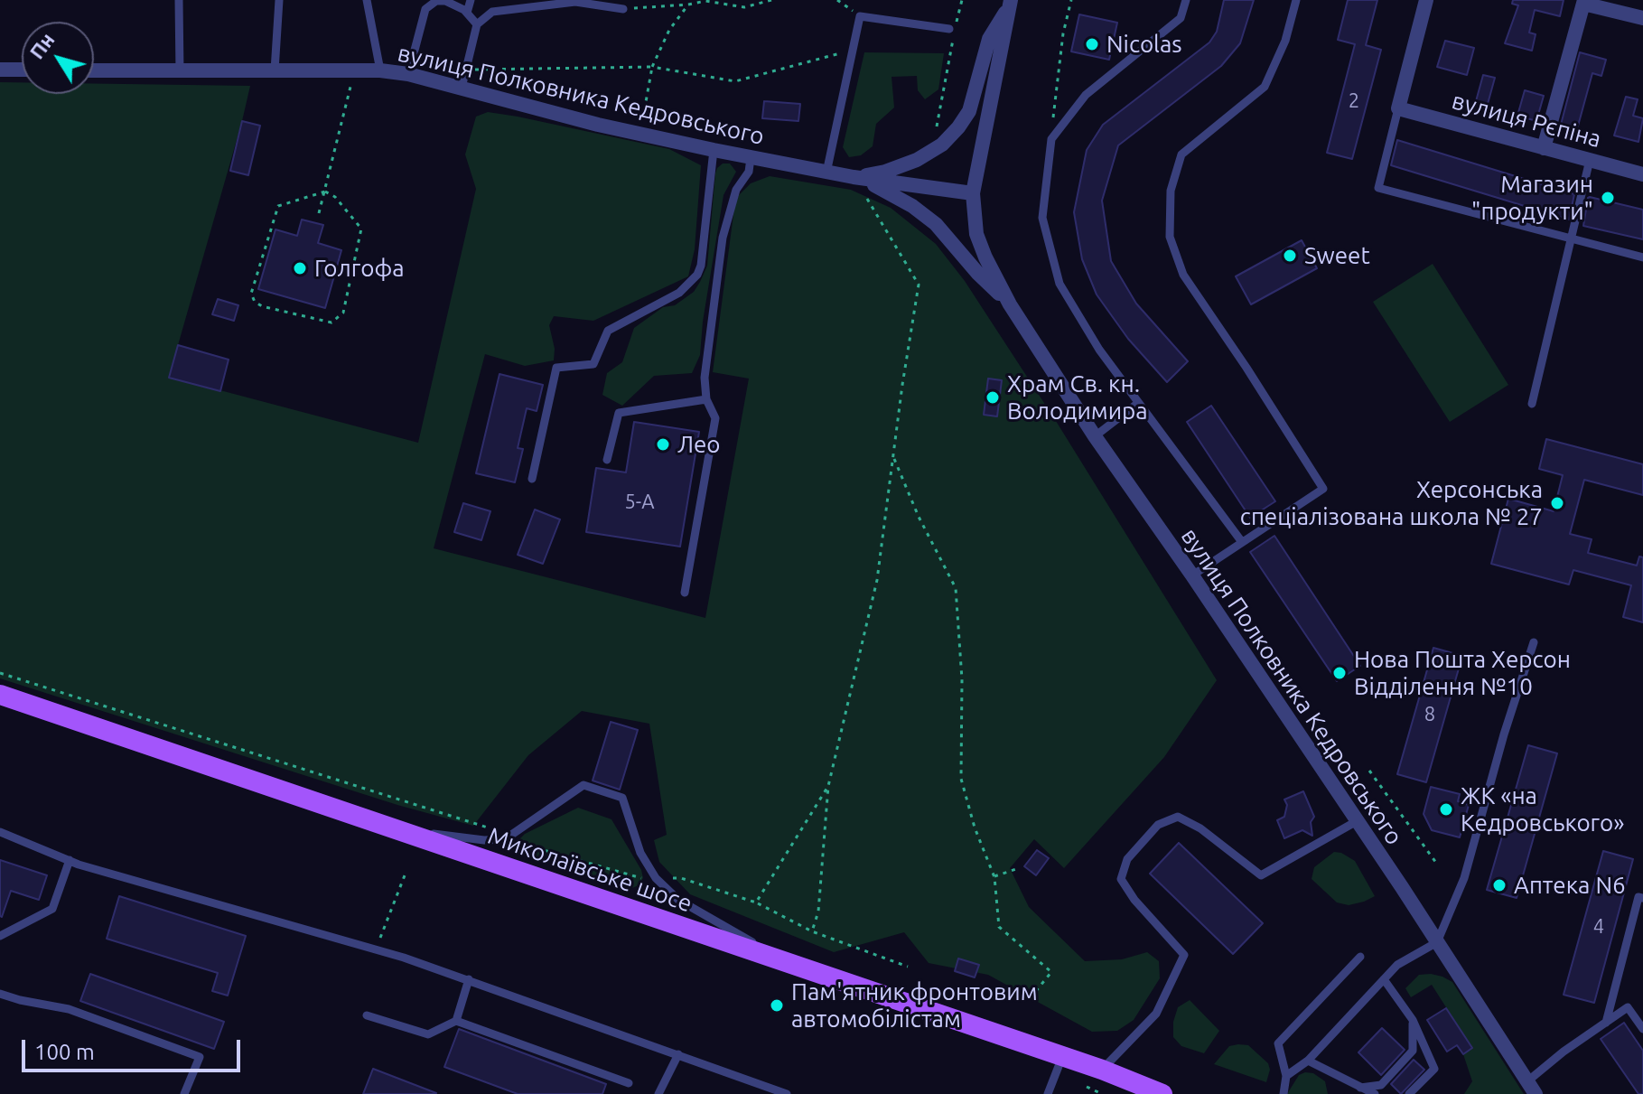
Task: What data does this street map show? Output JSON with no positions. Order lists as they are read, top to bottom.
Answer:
{
  "streets": {
    "main road": ["Миколаївське шосе"],
    "street": ["вулиця Полковника Кедровського", "вулиця Рєпіна"]
  },
  "places": [
    "Nicolas",
    "Магазин \"продукти\"",
    "Sweet",
    "Голгофа",
    "Храм Св. кн. Володимира",
    "Лео",
    "Херсонська спеціалізована школа № 27",
    "Нова Пошта Херсон Відділення №10",
    "ЖК «на Кедровського»",
    "Аптека N6",
    "Пам'ятник фронтовим автомобілістам"
  ],
  "house_numbers": [
    "2",
    "5-А",
    "8",
    "4"
  ],
  "scale_bar": "100 m",
  "north": "top left"
}
